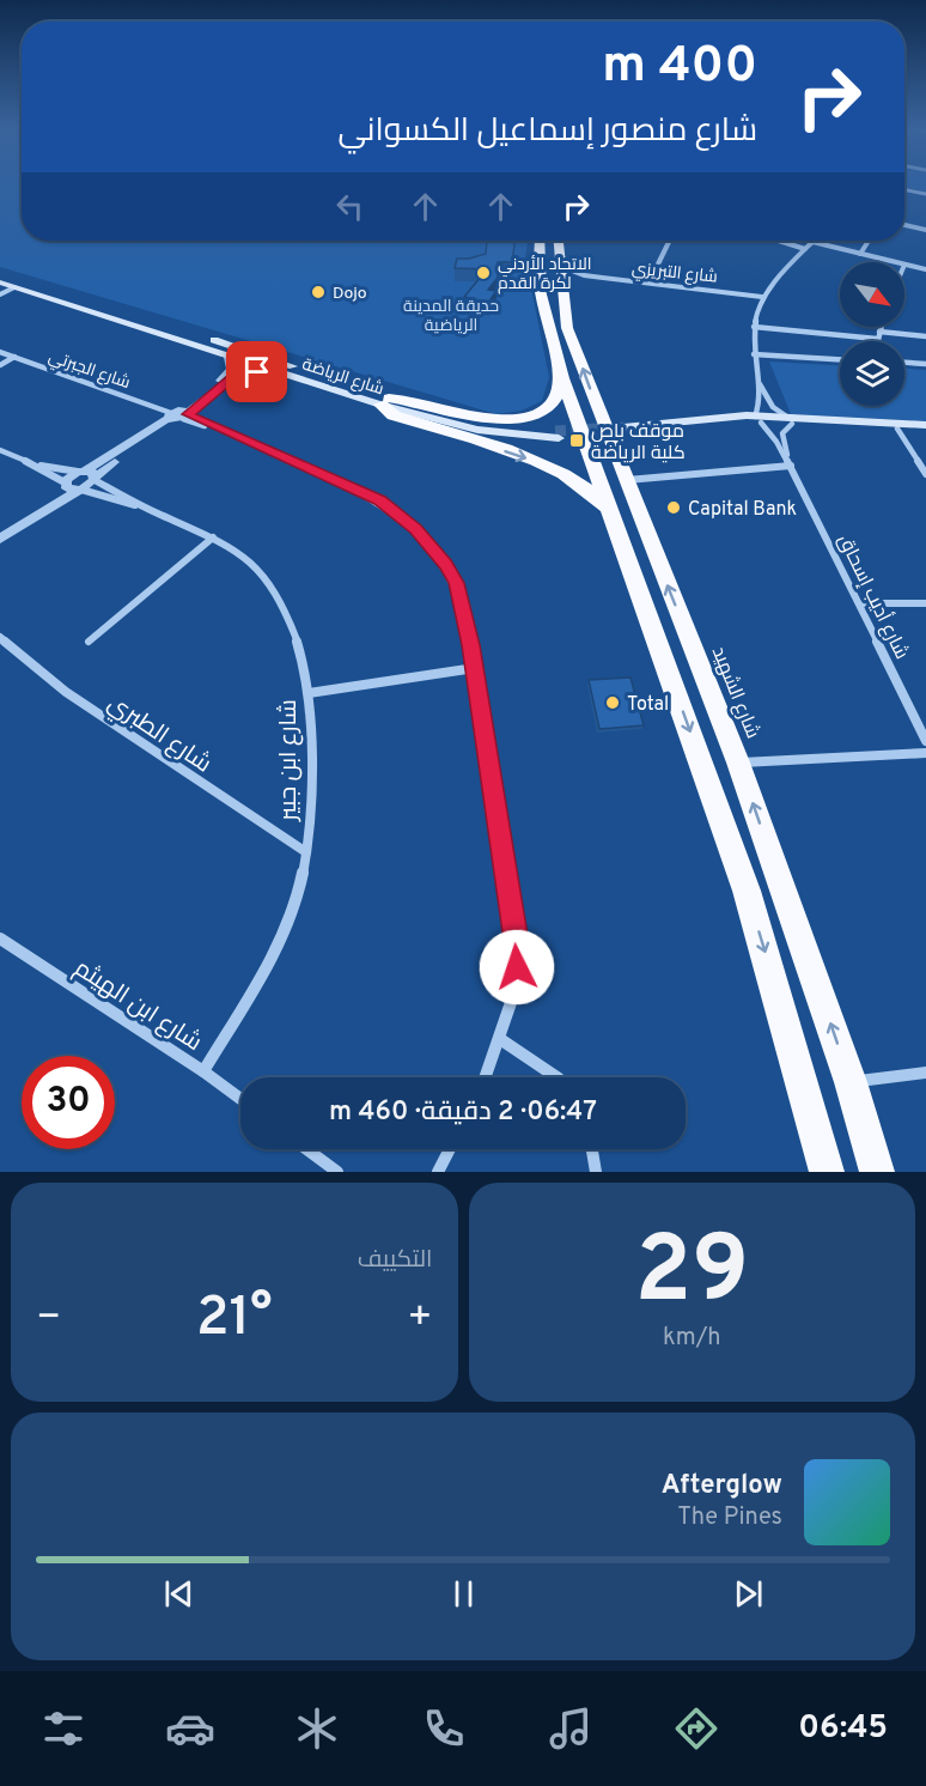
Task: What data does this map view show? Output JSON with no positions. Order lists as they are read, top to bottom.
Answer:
{
  "streets": {
    "highway": ["شارع الشهيد"],
    "main road": ["شارع الرياضة"],
    "street": [
      "شارع التبريزي",
      "شارع الجبرتي",
      "شارع أديب إسحاق",
      "شارع الطبري",
      "شارع ابن جبير",
      "شارع ابن الهيثم"
    ]
  },
  "crossings": [
    ["شارع التبريزي", "شارع الشهيد"],
    ["شارع الطبري", "شارع ابن جبير"],
    ["شارع ابن جبير", "شارع ابن الهيثم"]
  ],
  "parks": ["حديقة المدينة الرياضية"],
  "places": {
    "other": [
      "الاتحاد الأردني لكرة القدم",
      "Dojo",
      "Capital Bank",
      "Total"
    ],
    "transit": ["موقف باص كلية الرياضة"]
  },
  "north": "bottom right",
  "page": {
    "turn": ["400 m", "شارع منصور إسماعيل الكسواني"],
    "limit": "30",
    "trip": "06:47 · 2 دقيقة · 460 m",
    "tile": [
      ["29", "km/h"],
      "التكييف"
    ],
    "heat": ["−", "21°", "+"],
    "song": ["Afterglow", "The Pines"],
    "tabs": "06:45"
  }
}
